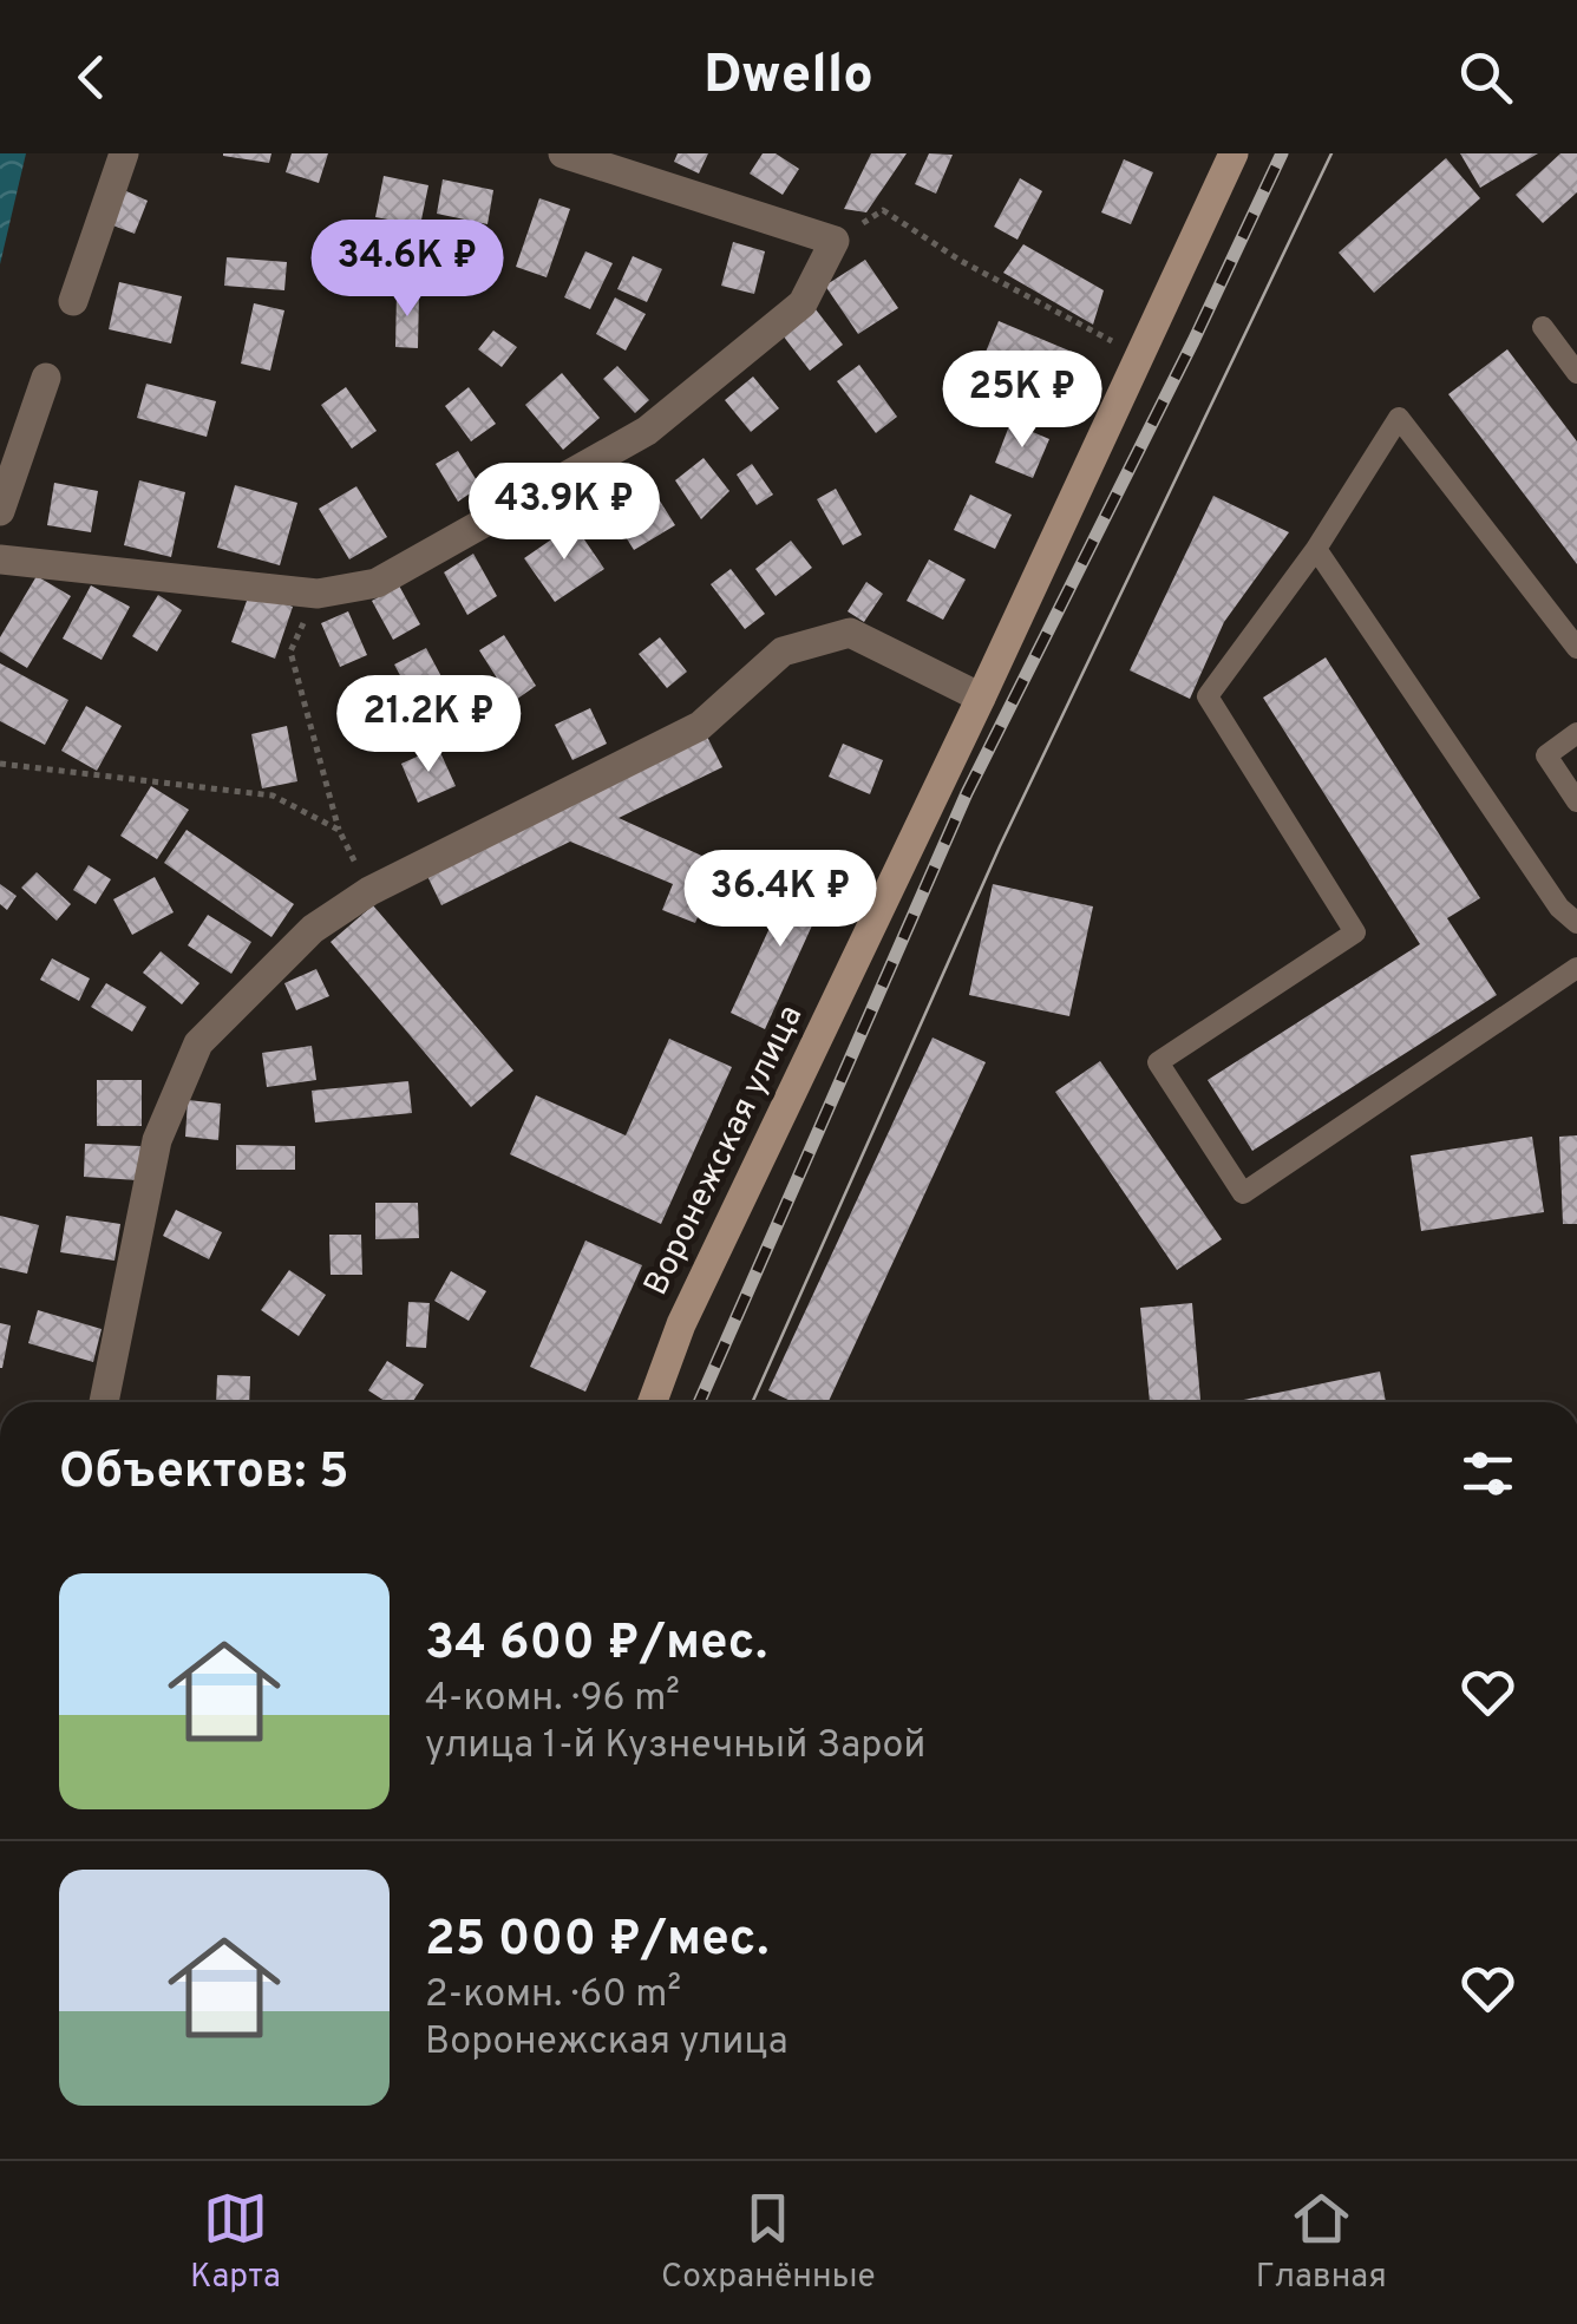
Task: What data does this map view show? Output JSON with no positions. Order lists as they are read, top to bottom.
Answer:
{
  "streets": {
    "street": ["Воронежская улица"]
  },
  "page": {
    "header": "Dwello",
    "price": [
      "34.6K ₽",
      "25K ₽",
      "43.9K ₽",
      "21.2K ₽",
      "36.4K ₽"
    ],
    "heading": "Объектов: 5",
    "list": [
      {
        "name": "34 600 ₽/мес.",
        "note": "4-комн. · 96 m² · улица 1-й Кузнечный Зарой"
      },
      {
        "name": "25 000 ₽/мес.",
        "note": "2-комн. · 60 m² · Воронежская улица"
      }
    ],
    "tabs": ["Карта", "Сохранённые", "Главная"]
  }
}
